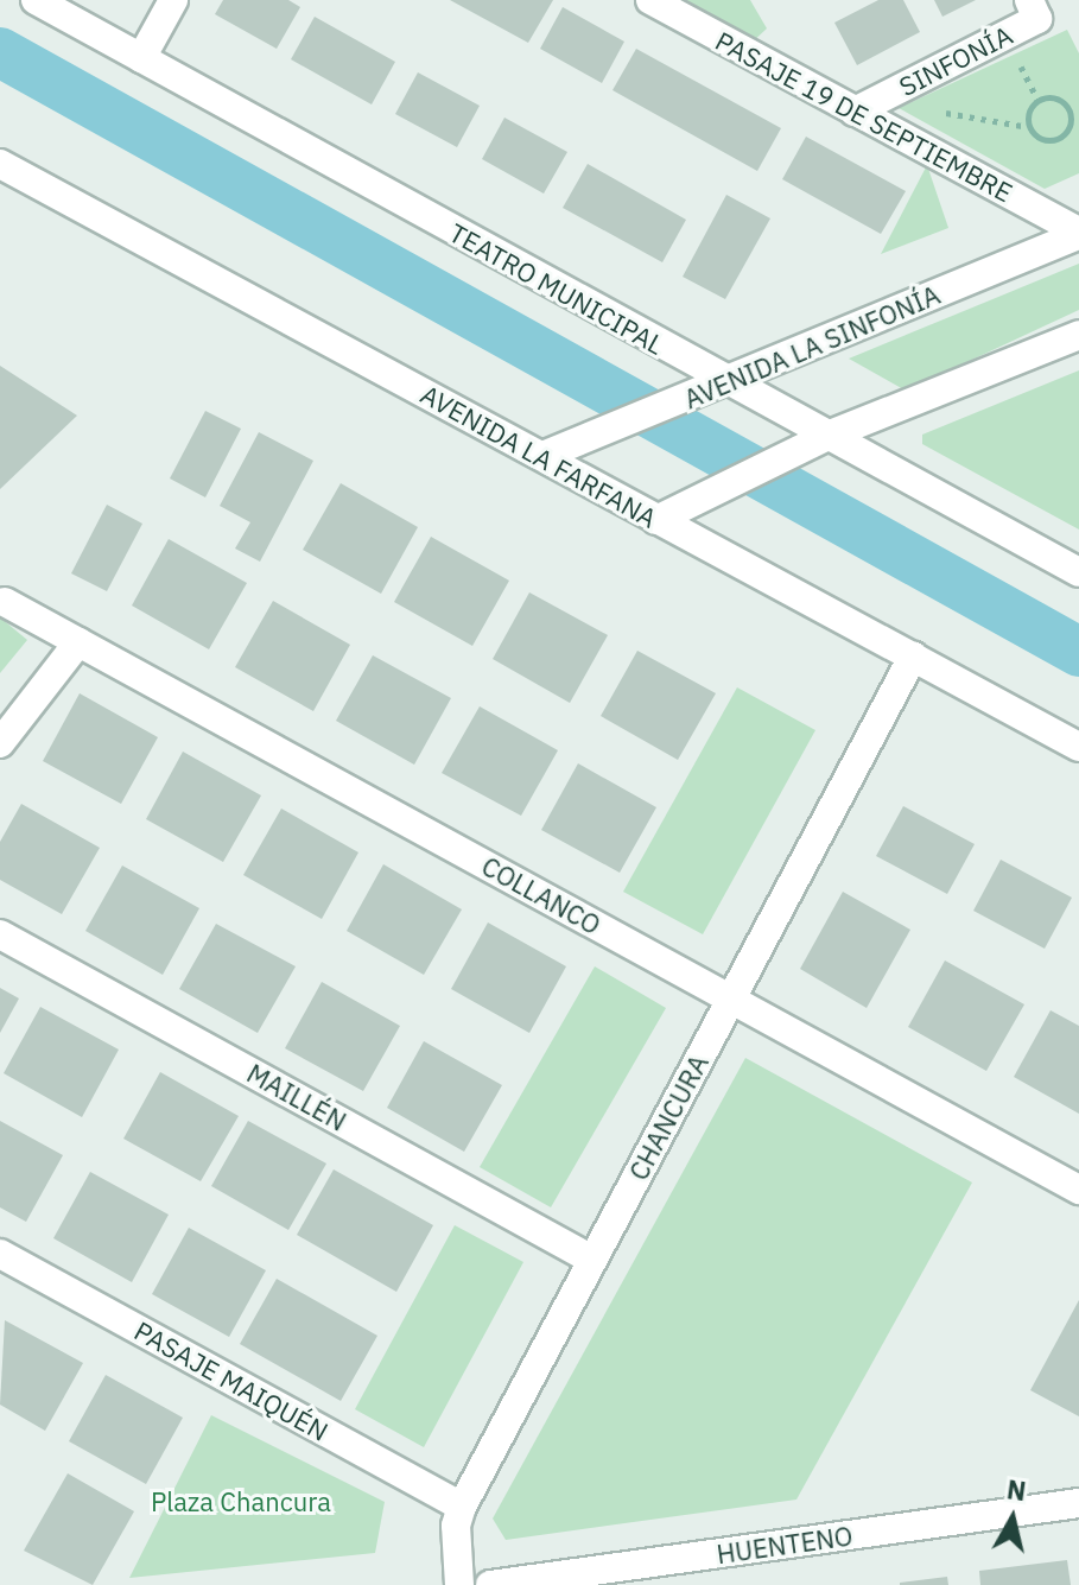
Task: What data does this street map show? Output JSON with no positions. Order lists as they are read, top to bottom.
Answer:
{
  "streets": {
    "street": [
      "SINFONÍA",
      "PASAJE 19 DE SEPTIEMBRE",
      "TEATRO MUNICIPAL",
      "AVENIDA LA SINFONÍA",
      "AVENIDA LA FARFANA",
      "COLLANCO",
      "MAILLÉN",
      "CHANCURA",
      "PASAJE MAIQUÉN",
      "HUENTENO"
    ]
  },
  "crossings": [
    ["SINFONÍA", "PASAJE 19 DE SEPTIEMBRE"],
    ["PASAJE 19 DE SEPTIEMBRE", "AVENIDA LA SINFONÍA"],
    ["TEATRO MUNICIPAL", "AVENIDA LA SINFONÍA"],
    ["AVENIDA LA SINFONÍA", "AVENIDA LA FARFANA"],
    ["AVENIDA LA FARFANA", "CHANCURA"],
    ["COLLANCO", "CHANCURA"],
    ["MAILLÉN", "CHANCURA"],
    ["CHANCURA", "PASAJE MAIQUÉN"]
  ],
  "parks": ["Plaza Chancura"],
  "north": "top"
}
